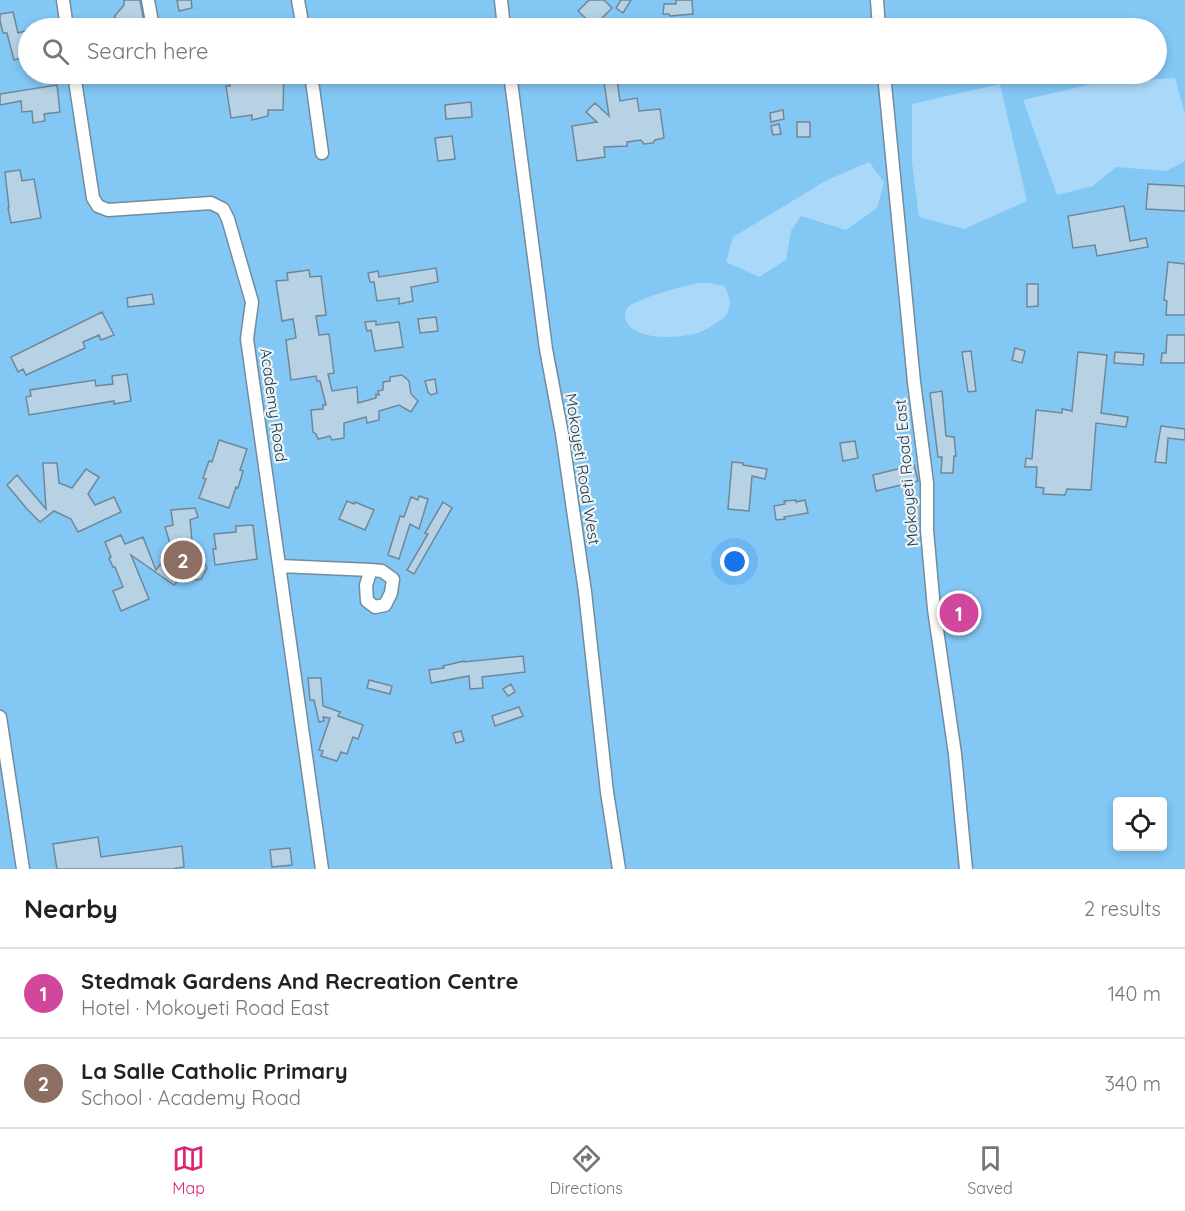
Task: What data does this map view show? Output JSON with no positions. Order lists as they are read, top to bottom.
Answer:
{
  "streets": {
    "street": ["Academy Road", "Mokoyeti Road West", "Mokoyeti Road East"]
  },
  "page": {
    "search": "Search here",
    "pins": ["2", "1"],
    "heading": ["Nearby", "2 results"],
    "list": [
      {
        "mark": "1",
        "name": "Stedmak Gardens And Recreation Centre",
        "note": "Hotel · Mokoyeti Road East",
        "value": "140 m"
      },
      {
        "mark": "2",
        "name": "La Salle Catholic Primary",
        "note": "School · Academy Road",
        "value": "340 m"
      }
    ],
    "nav": ["Map", "Directions", "Saved"]
  }
}
